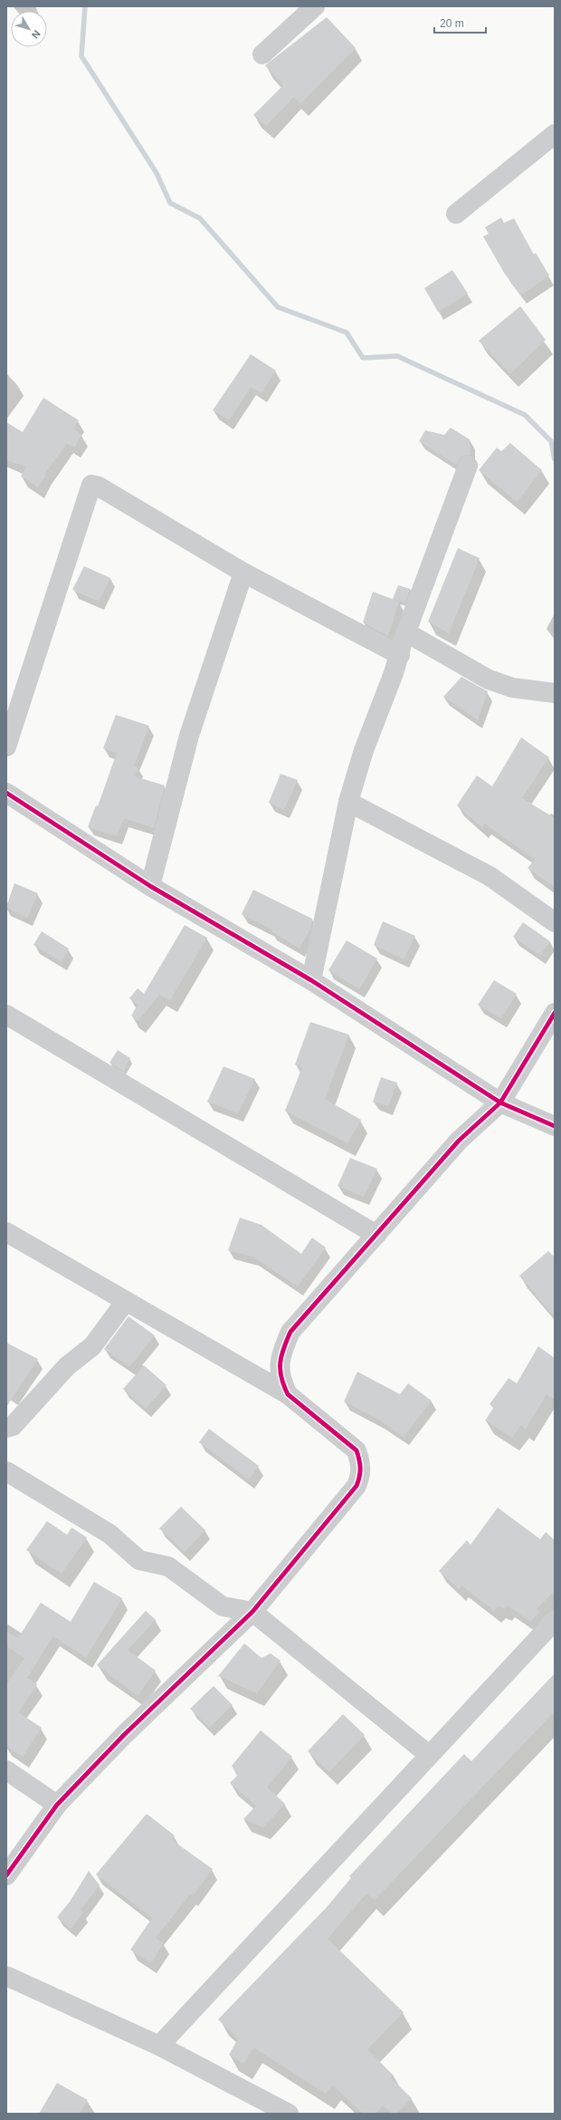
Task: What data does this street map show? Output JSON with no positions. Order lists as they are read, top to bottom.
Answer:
{
  "scale_bar": "20 m",
  "north": "bottom right"
}
